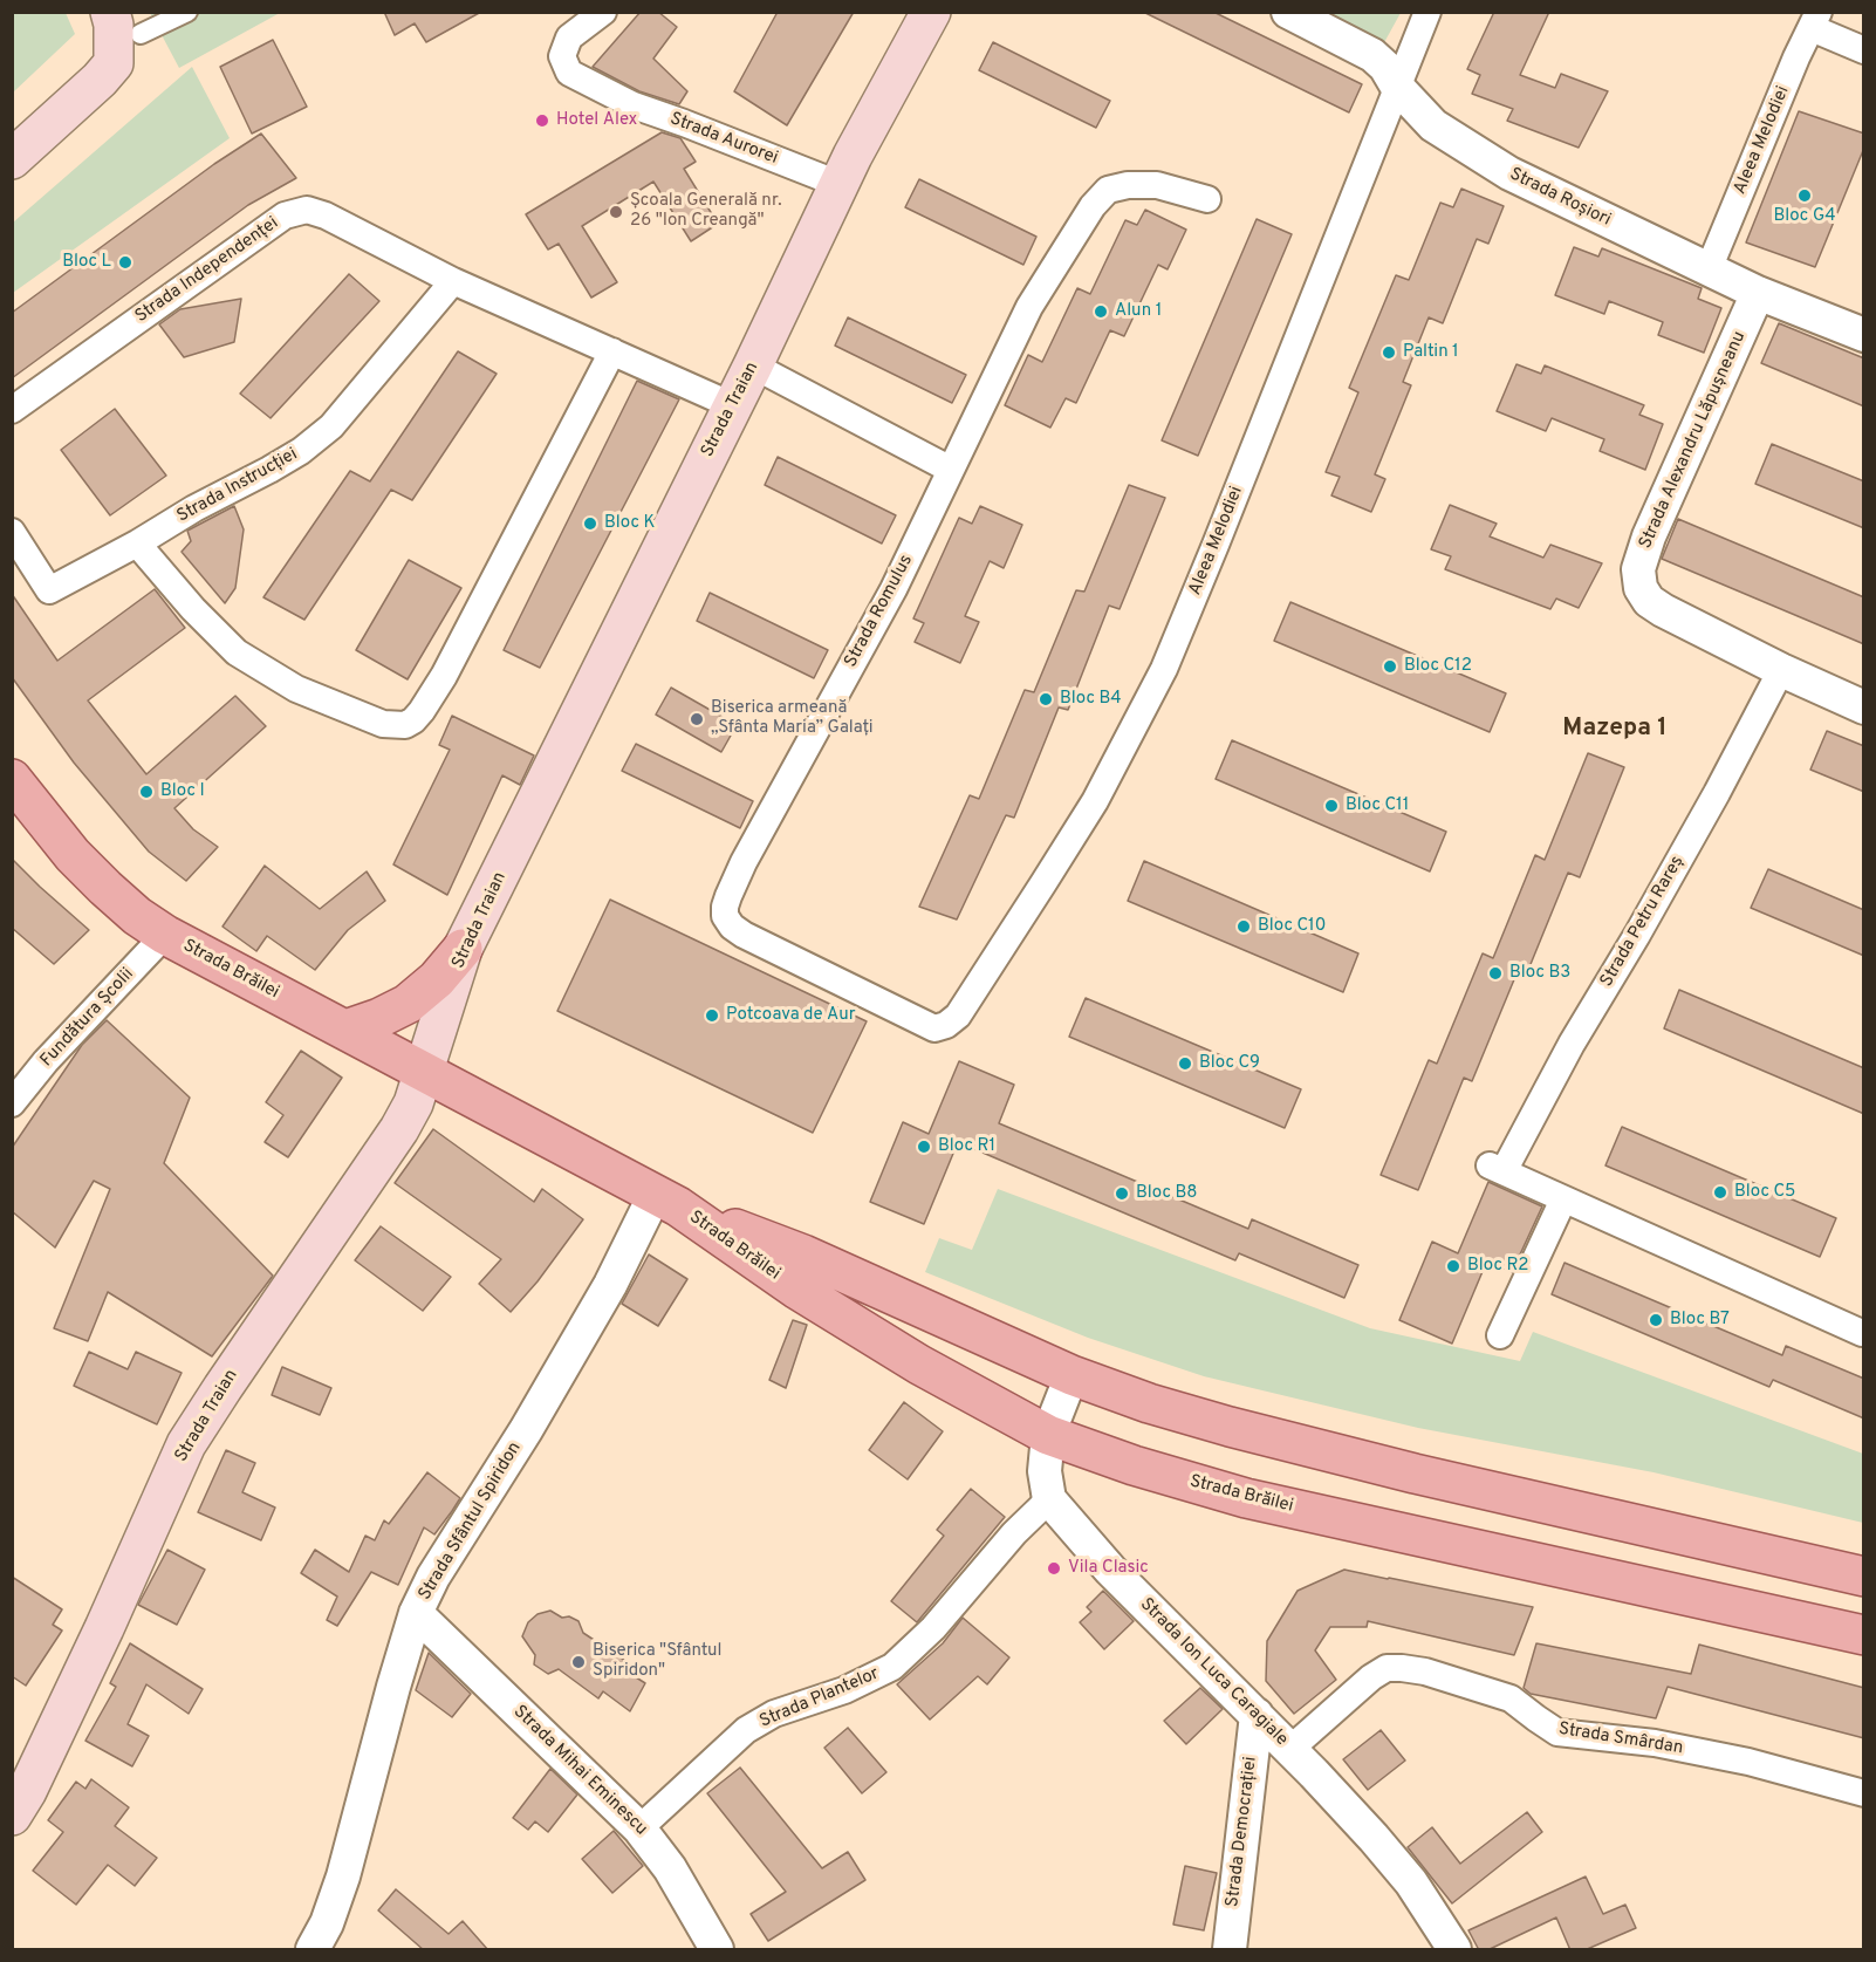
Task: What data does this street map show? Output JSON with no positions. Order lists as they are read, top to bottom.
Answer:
{
  "streets": {
    "main road": ["Strada Traian", "Strada Brăilei"],
    "street": [
      "Strada Aurorei",
      "Aleea Melodiei",
      "Strada Roșiori",
      "Strada Independenței",
      "Strada Alexandru Lăpușneanu",
      "Strada Instrucției",
      "Strada Romulus",
      "Strada Petru Rareș",
      "Fundătura Școlii",
      "Strada Sfântul Spiridon",
      "Strada Ion Luca Caragiale",
      "Strada Plantelor",
      "Strada Smârdan",
      "Strada Mihai Eminescu",
      "Strada Democrației"
    ]
  },
  "crossings": [
    ["Strada Aurorei", "Strada Traian"],
    ["Aleea Melodiei", "Strada Roșiori"],
    ["Aleea Melodiei", "Strada Romulus"],
    ["Strada Roșiori", "Strada Alexandru Lăpușneanu"],
    ["Strada Independenței", "Strada Traian"],
    ["Strada Independenței", "Strada Instrucției"],
    ["Strada Traian", "Strada Brăilei"],
    ["Strada Alexandru Lăpușneanu", "Strada Petru Rareș"],
    ["Strada Brăilei", "Fundătura Școlii"],
    ["Strada Brăilei", "Strada Sfântul Spiridon"],
    ["Strada Sfântul Spiridon", "Strada Mihai Eminescu"],
    ["Strada Ion Luca Caragiale", "Strada Plantelor"],
    ["Strada Ion Luca Caragiale", "Strada Smârdan"],
    ["Strada Ion Luca Caragiale", "Strada Democrației"],
    ["Strada Plantelor", "Strada Mihai Eminescu"]
  ],
  "districts": ["Mazepa 1"],
  "places": [
    "Hotel Alex",
    "Bloc G4",
    "Școala Generală nr. 26 \"Ion Creangă\"",
    "Bloc L",
    "Alun 1",
    "Paltin 1",
    "Bloc K",
    "Bloc C12",
    "Bloc B4",
    "Biserica armeană „Sfânta Maria” Galați",
    "Bloc I",
    "Bloc C11",
    "Bloc C10",
    "Bloc B3",
    "Potcoava de Aur",
    "Bloc C9",
    "Bloc R1",
    "Bloc C5",
    "Bloc B8",
    "Bloc R2",
    "Bloc B7",
    "Vila Clasic",
    "Biserica \"Sfântul Spiridon\""
  ]
}
